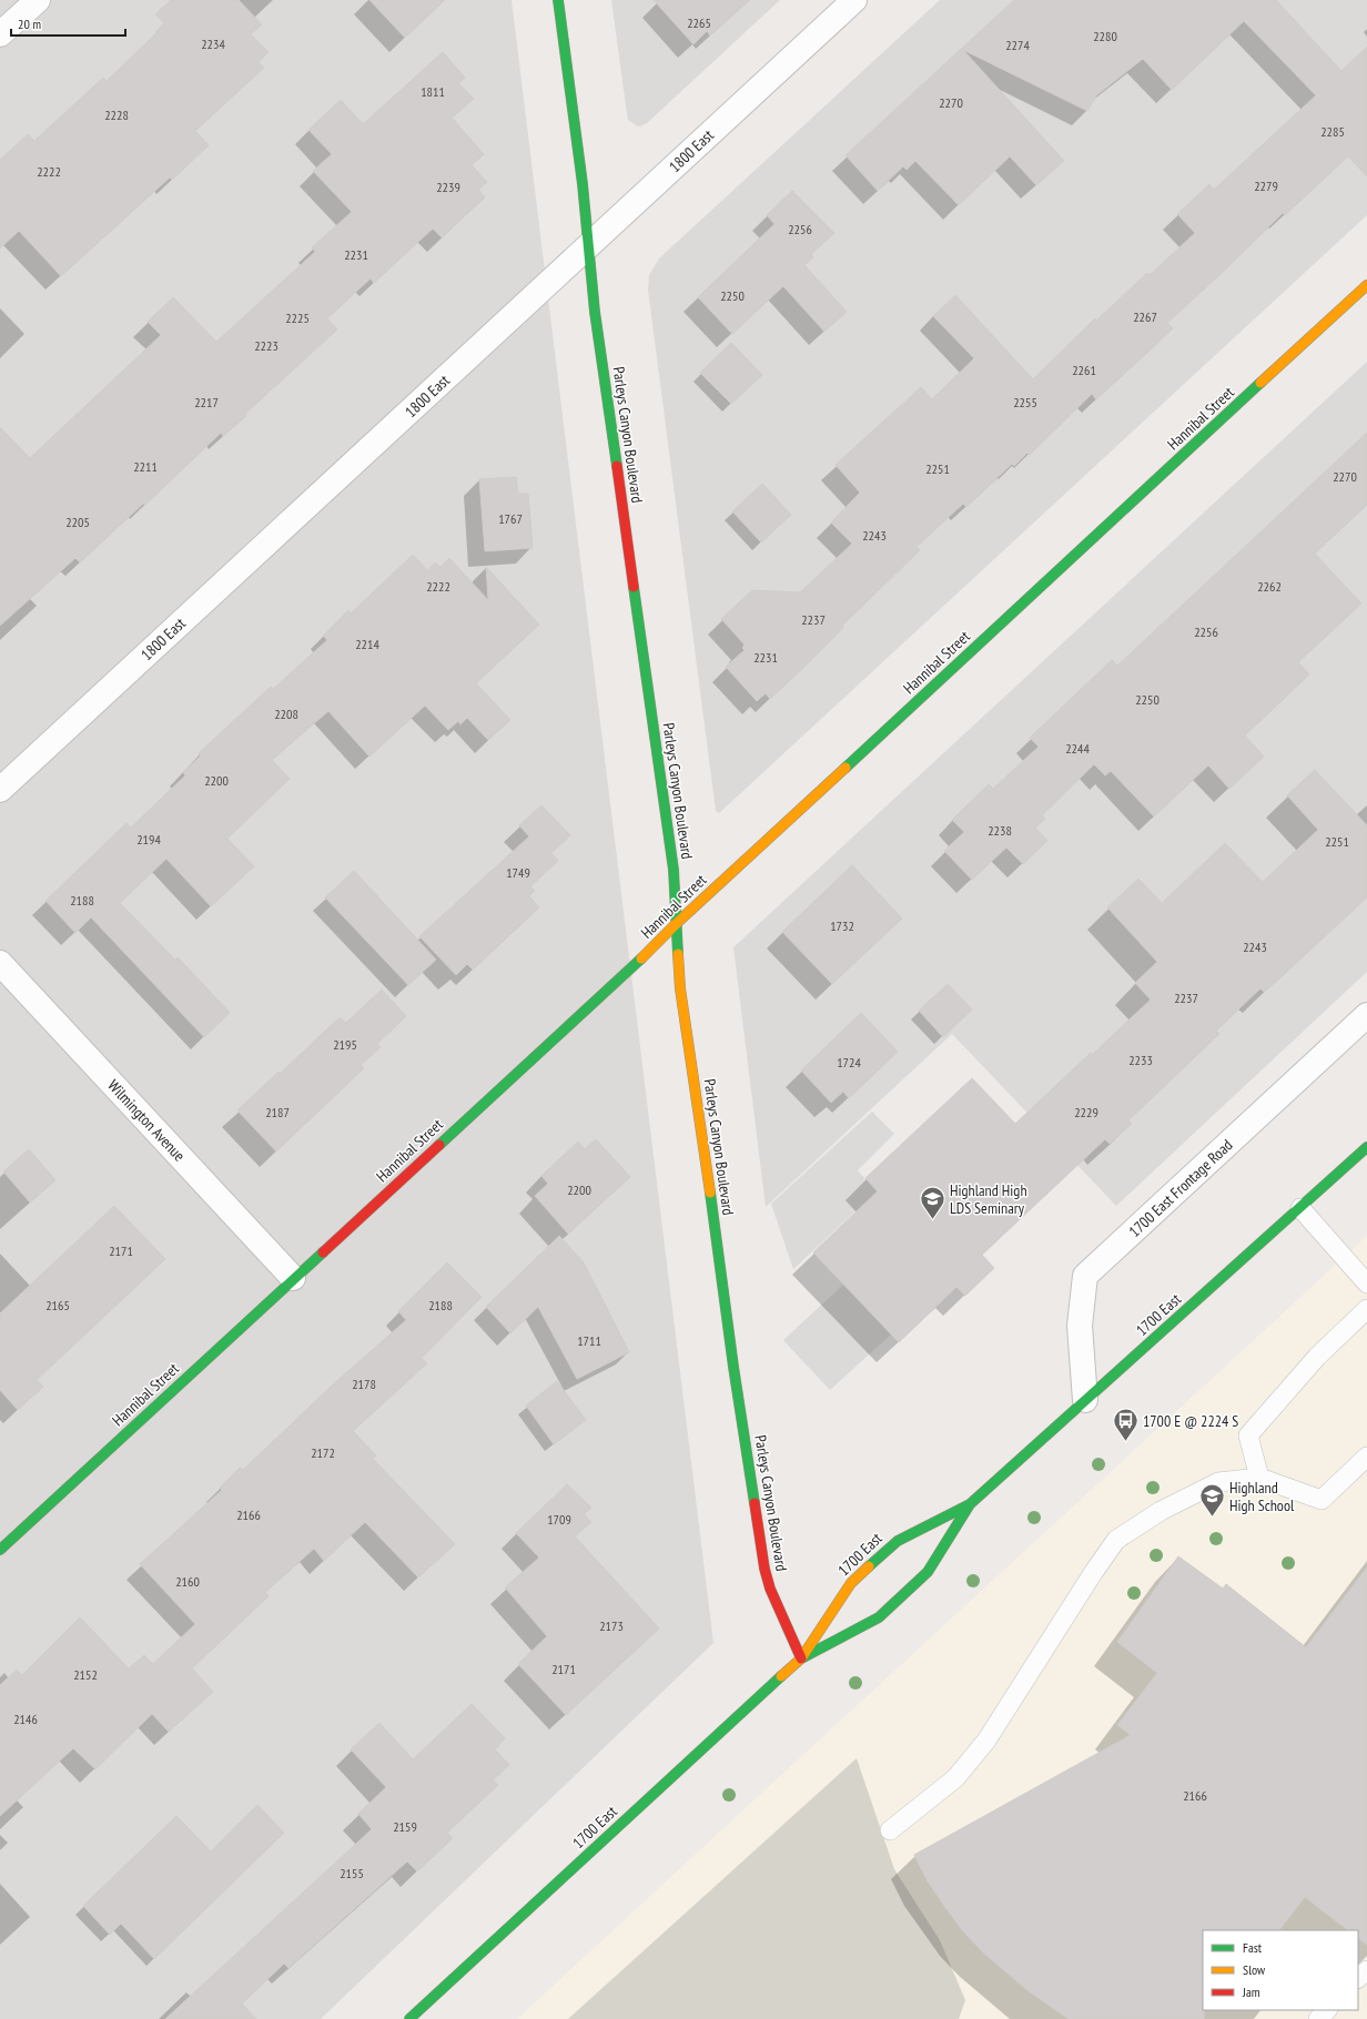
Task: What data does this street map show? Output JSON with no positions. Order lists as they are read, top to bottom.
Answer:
{
  "streets": {
    "street": [
      "1800 East",
      "Hannibal Street",
      "Parleys Canyon Boulevard",
      "Wilmington Avenue",
      "1700 East Frontage Road",
      "1700 East"
    ]
  },
  "crossings": [
    ["1800 East", "Parleys Canyon Boulevard"],
    ["Hannibal Street", "Parleys Canyon Boulevard"],
    ["Hannibal Street", "Wilmington Avenue"],
    ["Parleys Canyon Boulevard", "1700 East"],
    ["1700 East Frontage Road", "1700 East"]
  ],
  "places": {
    "school or university": ["Highland High LDS Seminary", "Highland High School"],
    "bus stop": ["1700 E @ 2224 S"]
  },
  "house_numbers": [
    "2265",
    "2280",
    "2234",
    "2274",
    "1811",
    "2270",
    "2228",
    "2285",
    "2222",
    "2279",
    "2239",
    "2256",
    "2231",
    "2250",
    "2267",
    "2225",
    "2223",
    "2261",
    "2217",
    "2255",
    "2211",
    "2251",
    "2270",
    "1767",
    "2205",
    "2243",
    "2222",
    "2262",
    "2237",
    "2256",
    "2214",
    "2231",
    "2250",
    "2208",
    "2244",
    "2200",
    "2238",
    "2194",
    "2251",
    "1749",
    "2188",
    "1732",
    "2243",
    "2237",
    "2195",
    "2233",
    "1724",
    "2187",
    "2229",
    "2200",
    "2171",
    "2165",
    "2188",
    "1711",
    "2178",
    "2172",
    "2166",
    "1709",
    "2160",
    "2173",
    "2171",
    "2152",
    "2146",
    "2166",
    "2159",
    "2155"
  ],
  "legend": ["Fast", "Slow", "Jam"],
  "scale_bar": "20 m"
}
